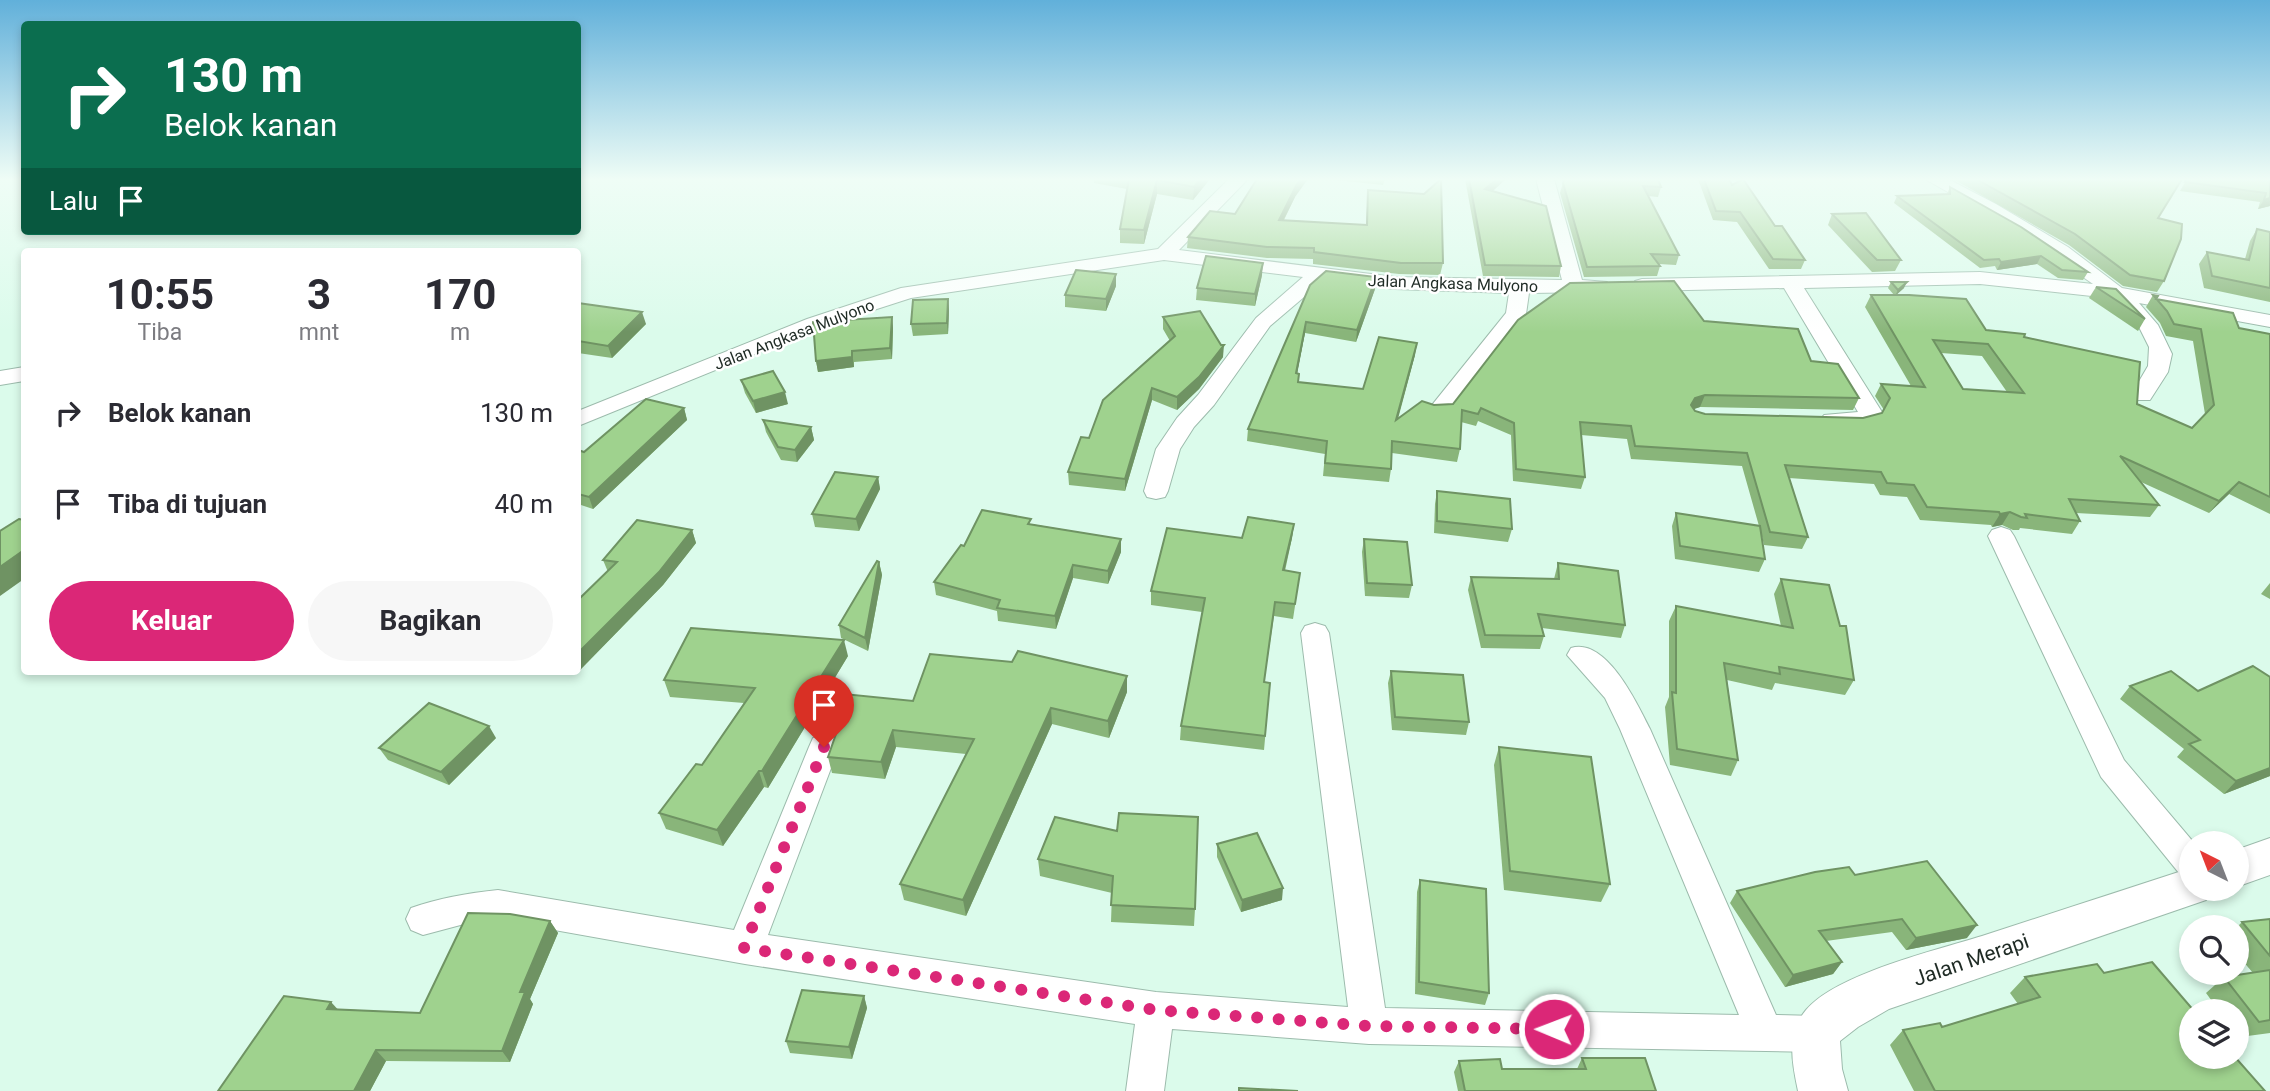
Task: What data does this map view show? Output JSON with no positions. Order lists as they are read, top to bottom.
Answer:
{
  "streets": {
    "street": ["Jalan Angkasa Mulyono", "Jalan Merapi"]
  },
  "north": "top left",
  "page": {
    "turn": ["130 m", "Belok kanan"],
    "then": "Lalu",
    "eta": [
      "10:55",
      "Tiba",
      "3",
      "mnt",
      "170",
      "m"
    ],
    "list": [
      {
        "name": "Belok kanan",
        "value": "130 m"
      },
      {
        "name": "Tiba di tujuan",
        "value": "40 m"
      }
    ],
    "buttons": ["Keluar", "Bagikan"]
  }
}
